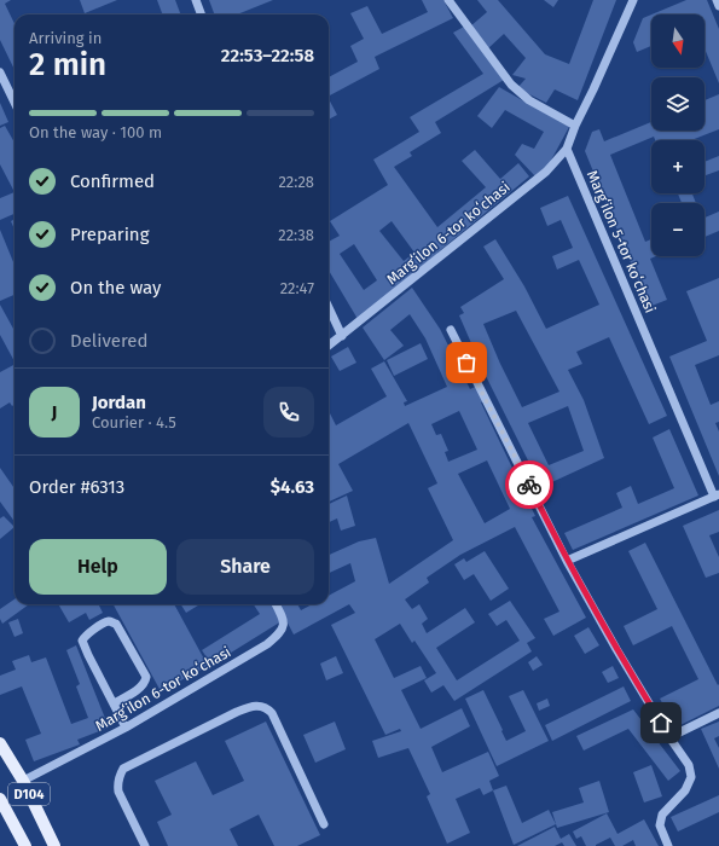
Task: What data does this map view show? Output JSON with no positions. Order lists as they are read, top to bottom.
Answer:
{
  "streets": {
    "main road": ["D104"],
    "street": ["Margʻilon 6-tor koʻchasi", "Margʻilon 5-tor koʻchasi"]
  },
  "crossings": [
    ["Margʻilon 6-tor koʻchasi", "Margʻilon 5-tor koʻchasi"],
    ["Margʻilon 6-tor koʻchasi", "D104"]
  ],
  "north": "bottom",
  "page": {
    "map_buttons": ["+", "−"],
    "heading": ["2 min", "Arriving in", "22:53–22:58"],
    "panel": [
      "Jordan",
      "Courier · 4.5",
      "Order #6313",
      "$4.63"
    ],
    "bar": "On the way · 100 m",
    "list": [
      ["Confirmed", "22:28"],
      ["Preparing", "22:38"],
      ["On the way", "22:47"],
      "Delivered"
    ],
    "round": "J",
    "buttons": ["Help", "Share"]
  }
}
